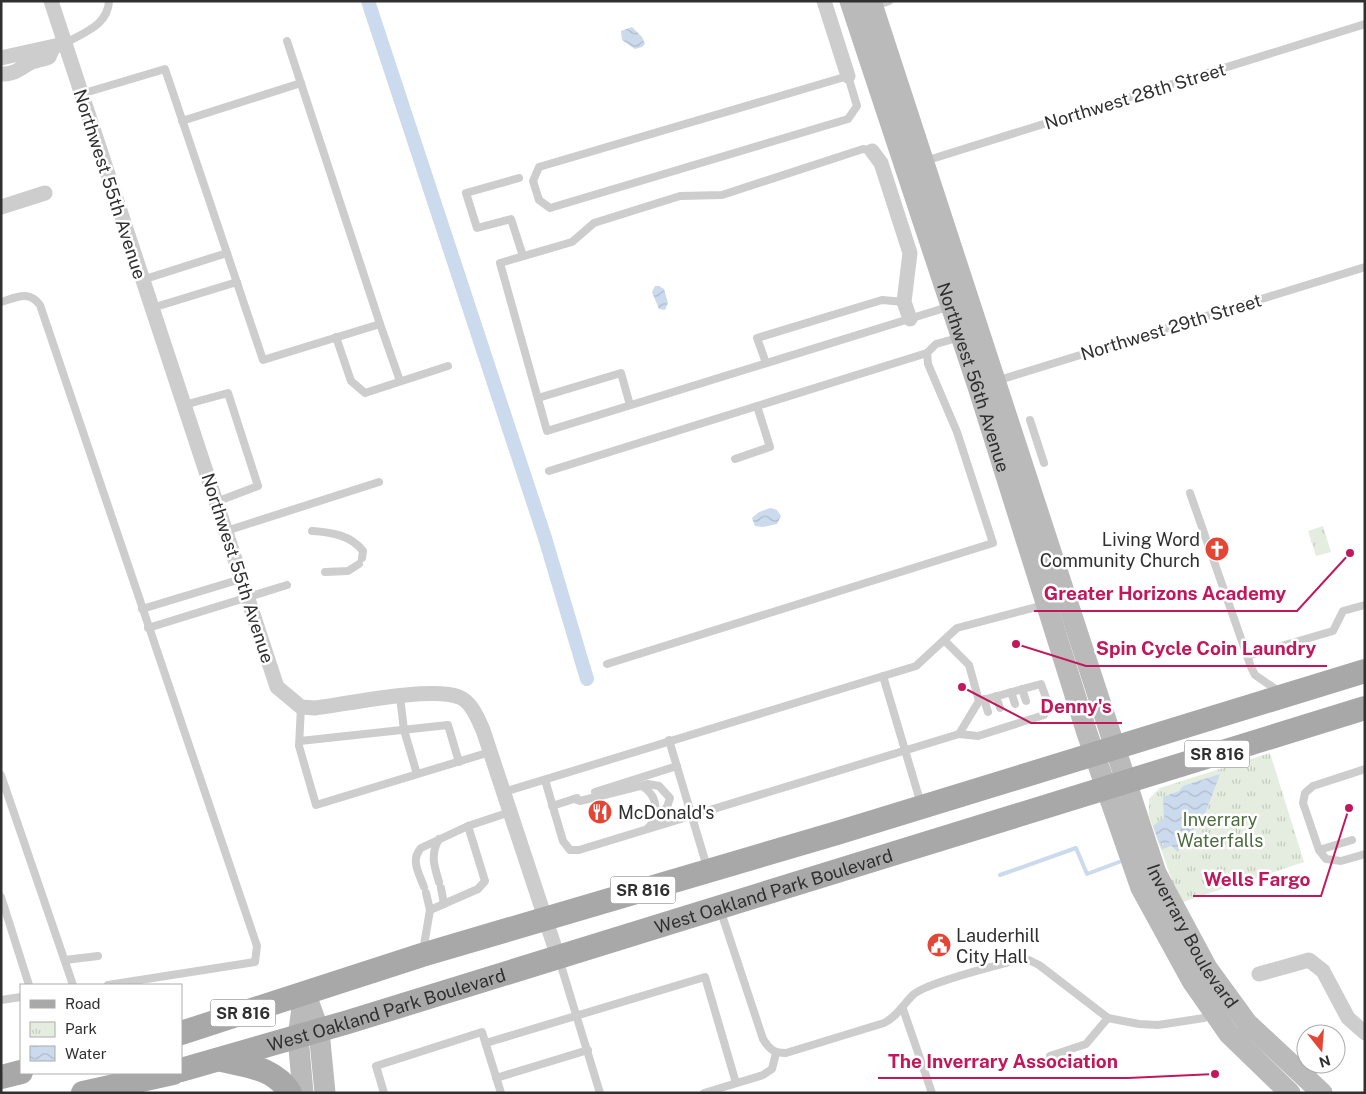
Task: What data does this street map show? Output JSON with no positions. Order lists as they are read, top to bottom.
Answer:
{
  "streets": {
    "main road": ["SR 816", "West Oakland Park Boulevard"],
    "street": ["Northwest 55th Avenue", "Northwest 56th Avenue", "Inverrary Boulevard"],
    "lane": ["Northwest 28th Street", "Northwest 29th Street"]
  },
  "crossings": [
    ["Northwest 28th Street", "Northwest 56th Avenue"],
    ["Northwest 29th Street", "Northwest 56th Avenue"],
    ["Northwest 56th Avenue", "West Oakland Park Boulevard"],
    ["Northwest 56th Avenue", "Inverrary Boulevard"],
    ["West Oakland Park Boulevard", "Inverrary Boulevard"]
  ],
  "parks": ["Inverrary Waterfalls"],
  "places": {
    "church": ["Living Word Community Church"],
    "other": [
      "Greater Horizons Academy",
      "Spin Cycle Coin Laundry",
      "Denny's",
      "Wells Fargo",
      "The Inverrary Association"
    ],
    "restaurant": ["McDonald's"],
    "public building": ["Lauderhill City Hall"]
  },
  "legend": ["Road", "Park", "Water"],
  "north": "bottom"
}
